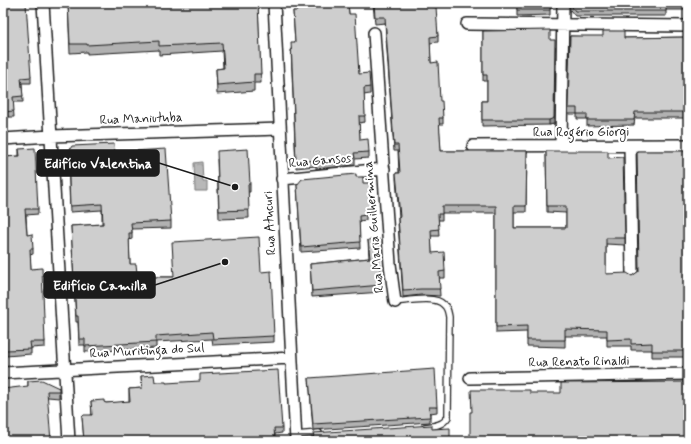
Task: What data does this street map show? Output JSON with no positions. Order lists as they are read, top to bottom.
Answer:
{
  "streets": {
    "street": [
      "Rua Maniutuba",
      "Rua Rogério Giorgi",
      "Rua Gansos",
      "Rua Atucuri",
      "Rua Maria Guilhermina",
      "Rua Muritinga do Sul",
      "Rua Renato Rinaldi"
    ]
  },
  "crossings": [
    ["Rua Maniutuba", "Rua Atucuri"],
    ["Rua Gansos", "Rua Atucuri"],
    ["Rua Gansos", "Rua Maria Guilhermina"],
    ["Rua Atucuri", "Rua Muritinga do Sul"]
  ],
  "places": ["Edifício Valentina", "Edifício Camilla"]
}
